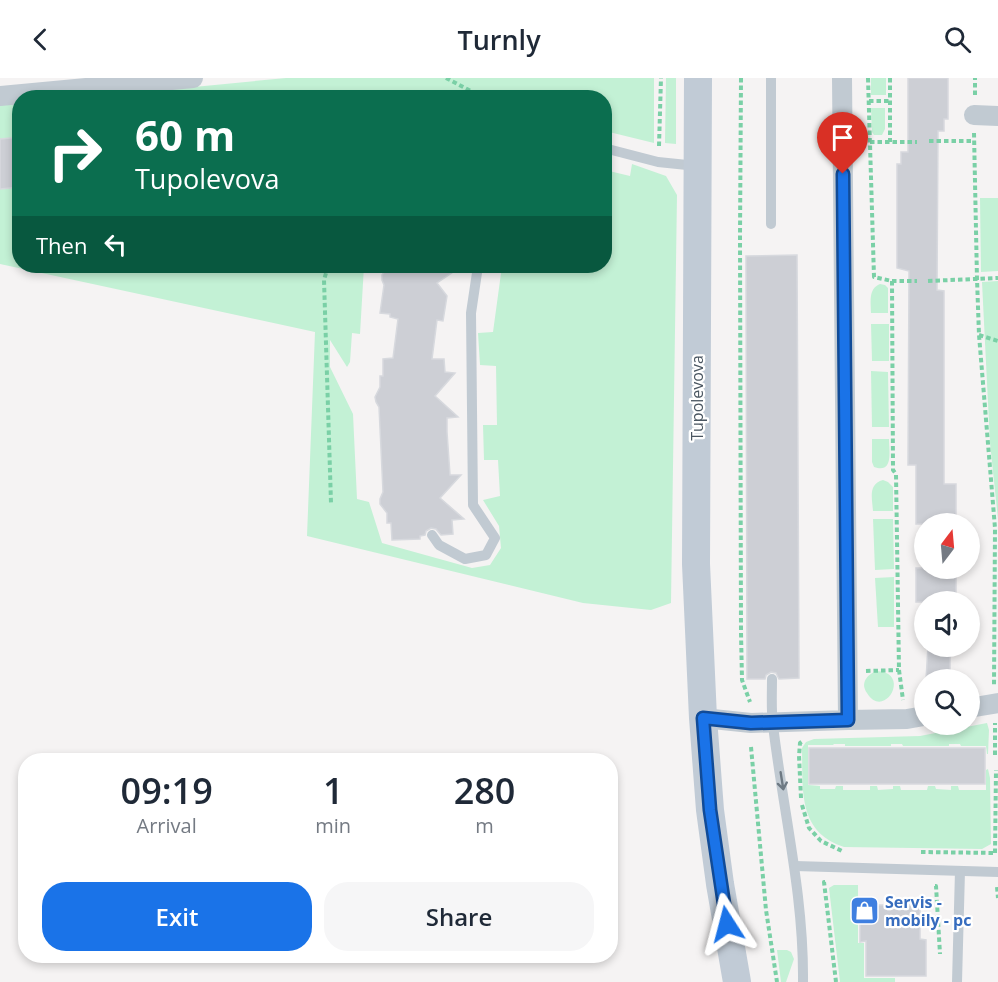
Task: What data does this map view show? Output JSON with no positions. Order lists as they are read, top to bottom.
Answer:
{
  "streets": {
    "main road": ["Tupolevova"]
  },
  "places": {
    "shop": ["Servis - mobily - pc"]
  },
  "north": "top",
  "page": {
    "header": "Turnly",
    "turn": ["60 m", "Tupolevova"],
    "then": "Then",
    "eta": [
      "09:19",
      "Arrival",
      "1",
      "min",
      "280",
      "m"
    ],
    "buttons": ["Exit", "Share"]
  }
}
